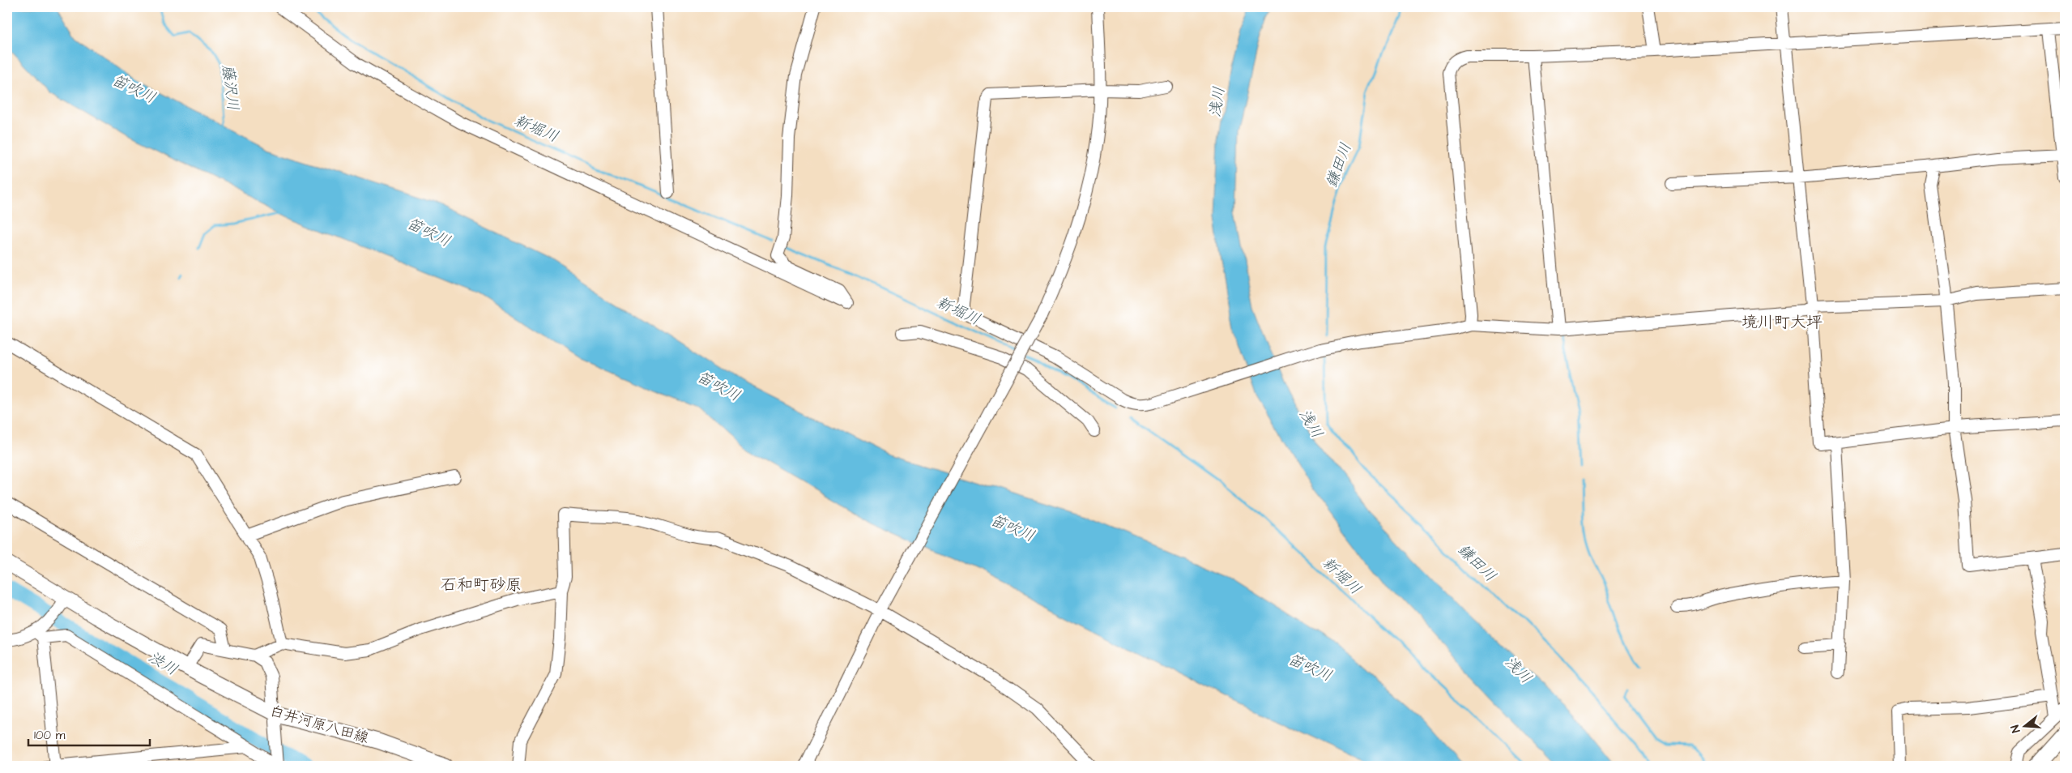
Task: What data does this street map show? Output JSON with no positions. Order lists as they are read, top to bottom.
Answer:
{
  "streets": {
    "main road": ["白井河原八田線"]
  },
  "districts": ["境川町大坪", "石和町砂原"],
  "water": [
    "藤沢川",
    "笛吹川",
    "浅川",
    "新堀川",
    "鎌田川",
    "渋川"
  ],
  "scale_bar": "100 m",
  "north": "left"
}
